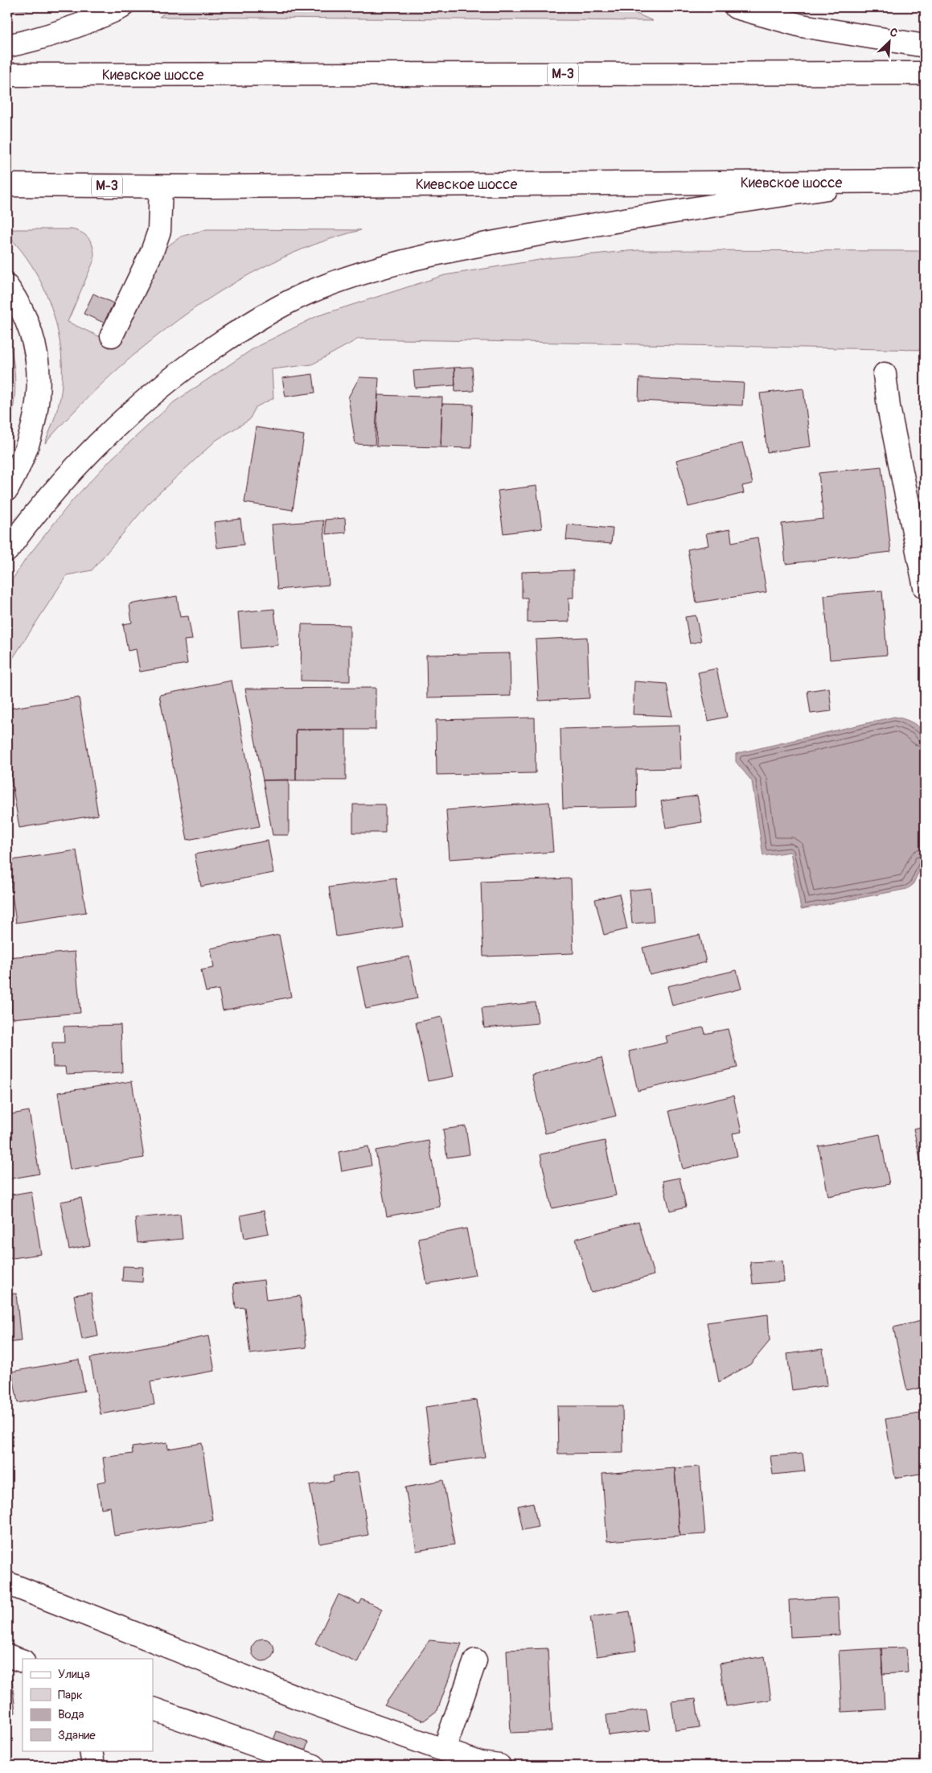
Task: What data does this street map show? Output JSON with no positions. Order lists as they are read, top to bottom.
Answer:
{
  "streets": {
    "main road": ["М-3", "Киевское шоссе"]
  },
  "legend": [
    "Улица",
    "Парк",
    "Вода",
    "Здание"
  ],
  "north": "top right"
}
